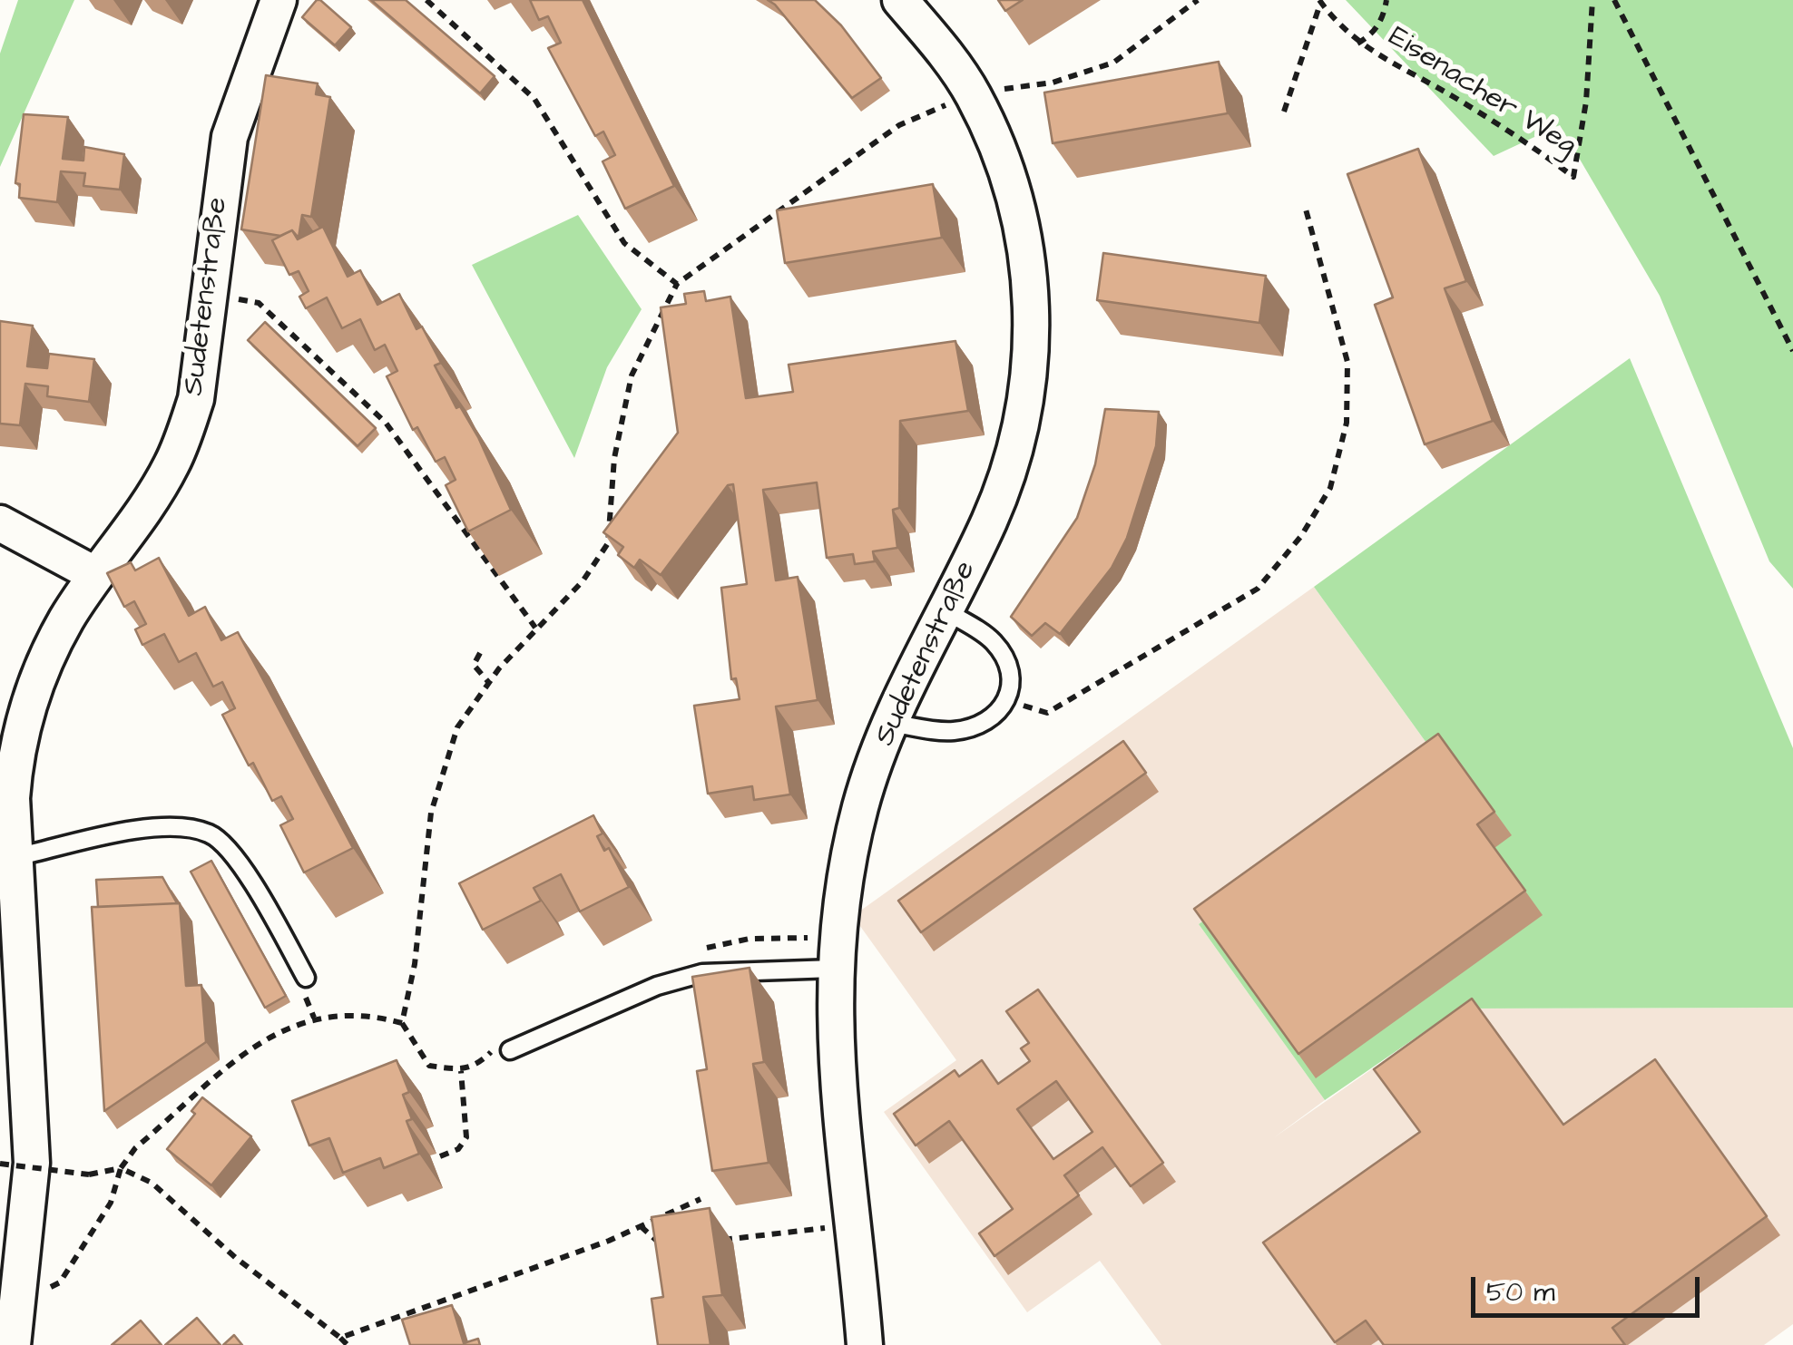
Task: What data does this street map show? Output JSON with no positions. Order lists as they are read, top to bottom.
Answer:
{
  "streets": {
    "street": ["Sudetenstraße"],
    "path": ["Eisenacher Weg"]
  },
  "scale_bar": "50 m"
}
